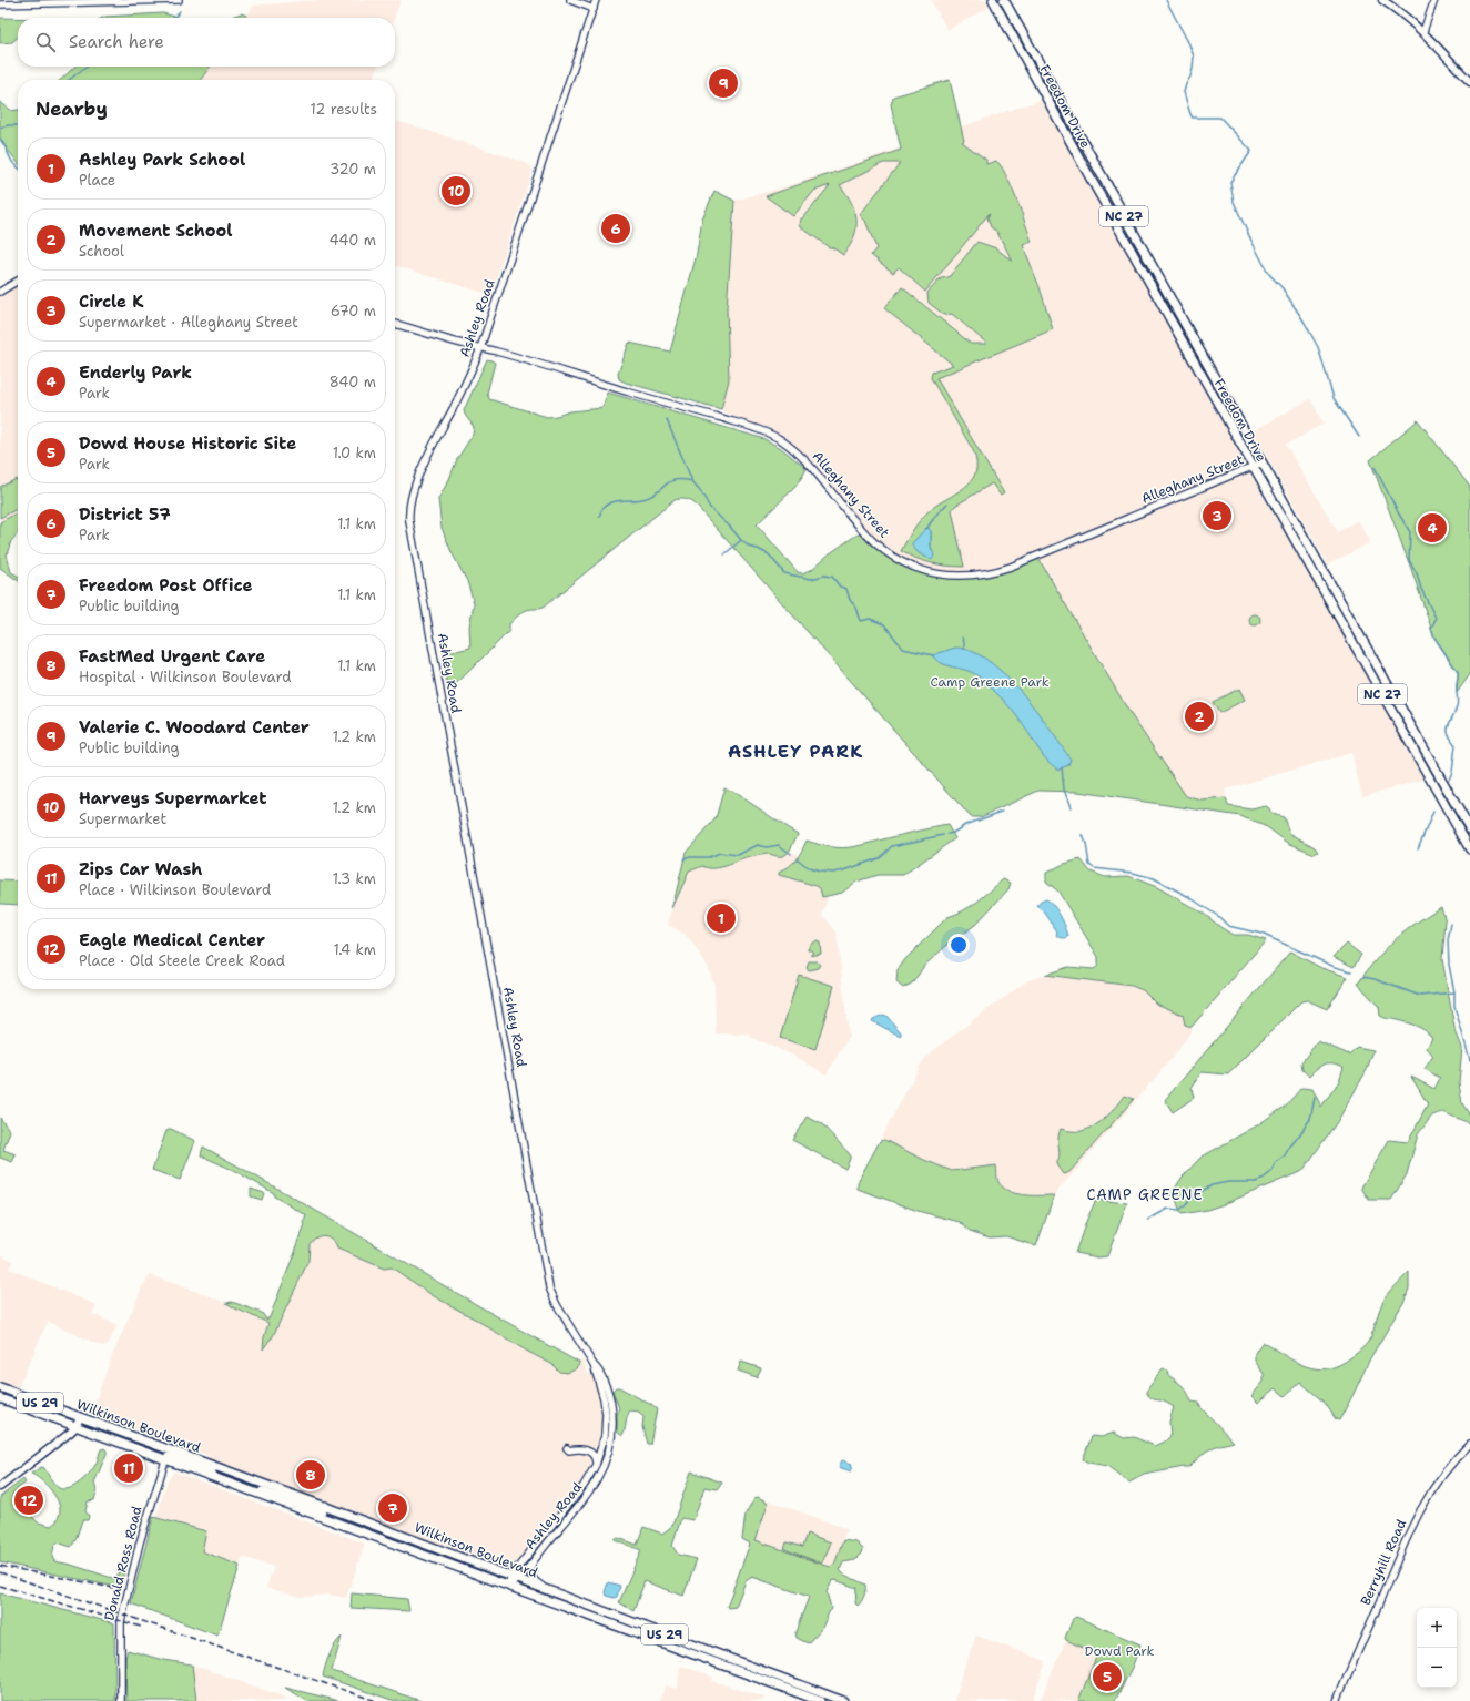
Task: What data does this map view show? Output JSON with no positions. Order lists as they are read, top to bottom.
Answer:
{
  "streets": {
    "main road": [
      "Freedom Drive",
      "NC 27",
      "US 29",
      "Wilkinson Boulevard"
    ],
    "street": [
      "Ashley Road",
      "Alleghany Street",
      "Berryhill Road",
      "Donald Ross Road"
    ]
  },
  "crossings": [
    ["Freedom Drive", "Alleghany Street"],
    ["Ashley Road", "Alleghany Street"],
    ["Ashley Road", "Wilkinson Boulevard"],
    ["Wilkinson Boulevard", "Donald Ross Road"]
  ],
  "districts": ["ASHLEY PARK", "CAMP GREENE"],
  "parks": ["Camp Greene Park", "Dowd Park"],
  "page": {
    "search": "Search here",
    "pins": [
      "9",
      "10",
      "6",
      "3",
      "4",
      "2",
      "1",
      "11",
      "8",
      "12",
      "7",
      "5"
    ],
    "heading": ["Nearby", "12 results"],
    "list": [
      {
        "mark": "1",
        "name": "Ashley Park School",
        "note": "Place",
        "value": "320 m"
      },
      {
        "mark": "2",
        "name": "Movement School",
        "note": "School",
        "value": "440 m"
      },
      {
        "mark": "3",
        "name": "Circle K",
        "note": "Supermarket · Alleghany Street",
        "value": "670 m"
      },
      {
        "mark": "4",
        "name": "Enderly Park",
        "note": "Park",
        "value": "840 m"
      },
      {
        "mark": "5",
        "name": "Dowd House Historic Site",
        "note": "Park",
        "value": "1.0 km"
      },
      {
        "mark": "6",
        "name": "District 57",
        "note": "Park",
        "value": "1.1 km"
      },
      {
        "mark": "7",
        "name": "Freedom Post Office",
        "note": "Public building",
        "value": "1.1 km"
      },
      {
        "mark": "8",
        "name": "FastMed Urgent Care",
        "note": "Hospital · Wilkinson Boulevard",
        "value": "1.1 km"
      },
      {
        "mark": "9",
        "name": "Valerie C. Woodard Center",
        "note": "Public building",
        "value": "1.2 km"
      },
      {
        "mark": "10",
        "name": "Harveys Supermarket",
        "note": "Supermarket",
        "value": "1.2 km"
      },
      {
        "mark": "11",
        "name": "Zips Car Wash",
        "note": "Place · Wilkinson Boulevard",
        "value": "1.3 km"
      },
      {
        "mark": "12",
        "name": "Eagle Medical Center",
        "note": "Place · Old Steele Creek Road",
        "value": "1.4 km"
      }
    ],
    "map_buttons": ["+", "−"]
  }
}
